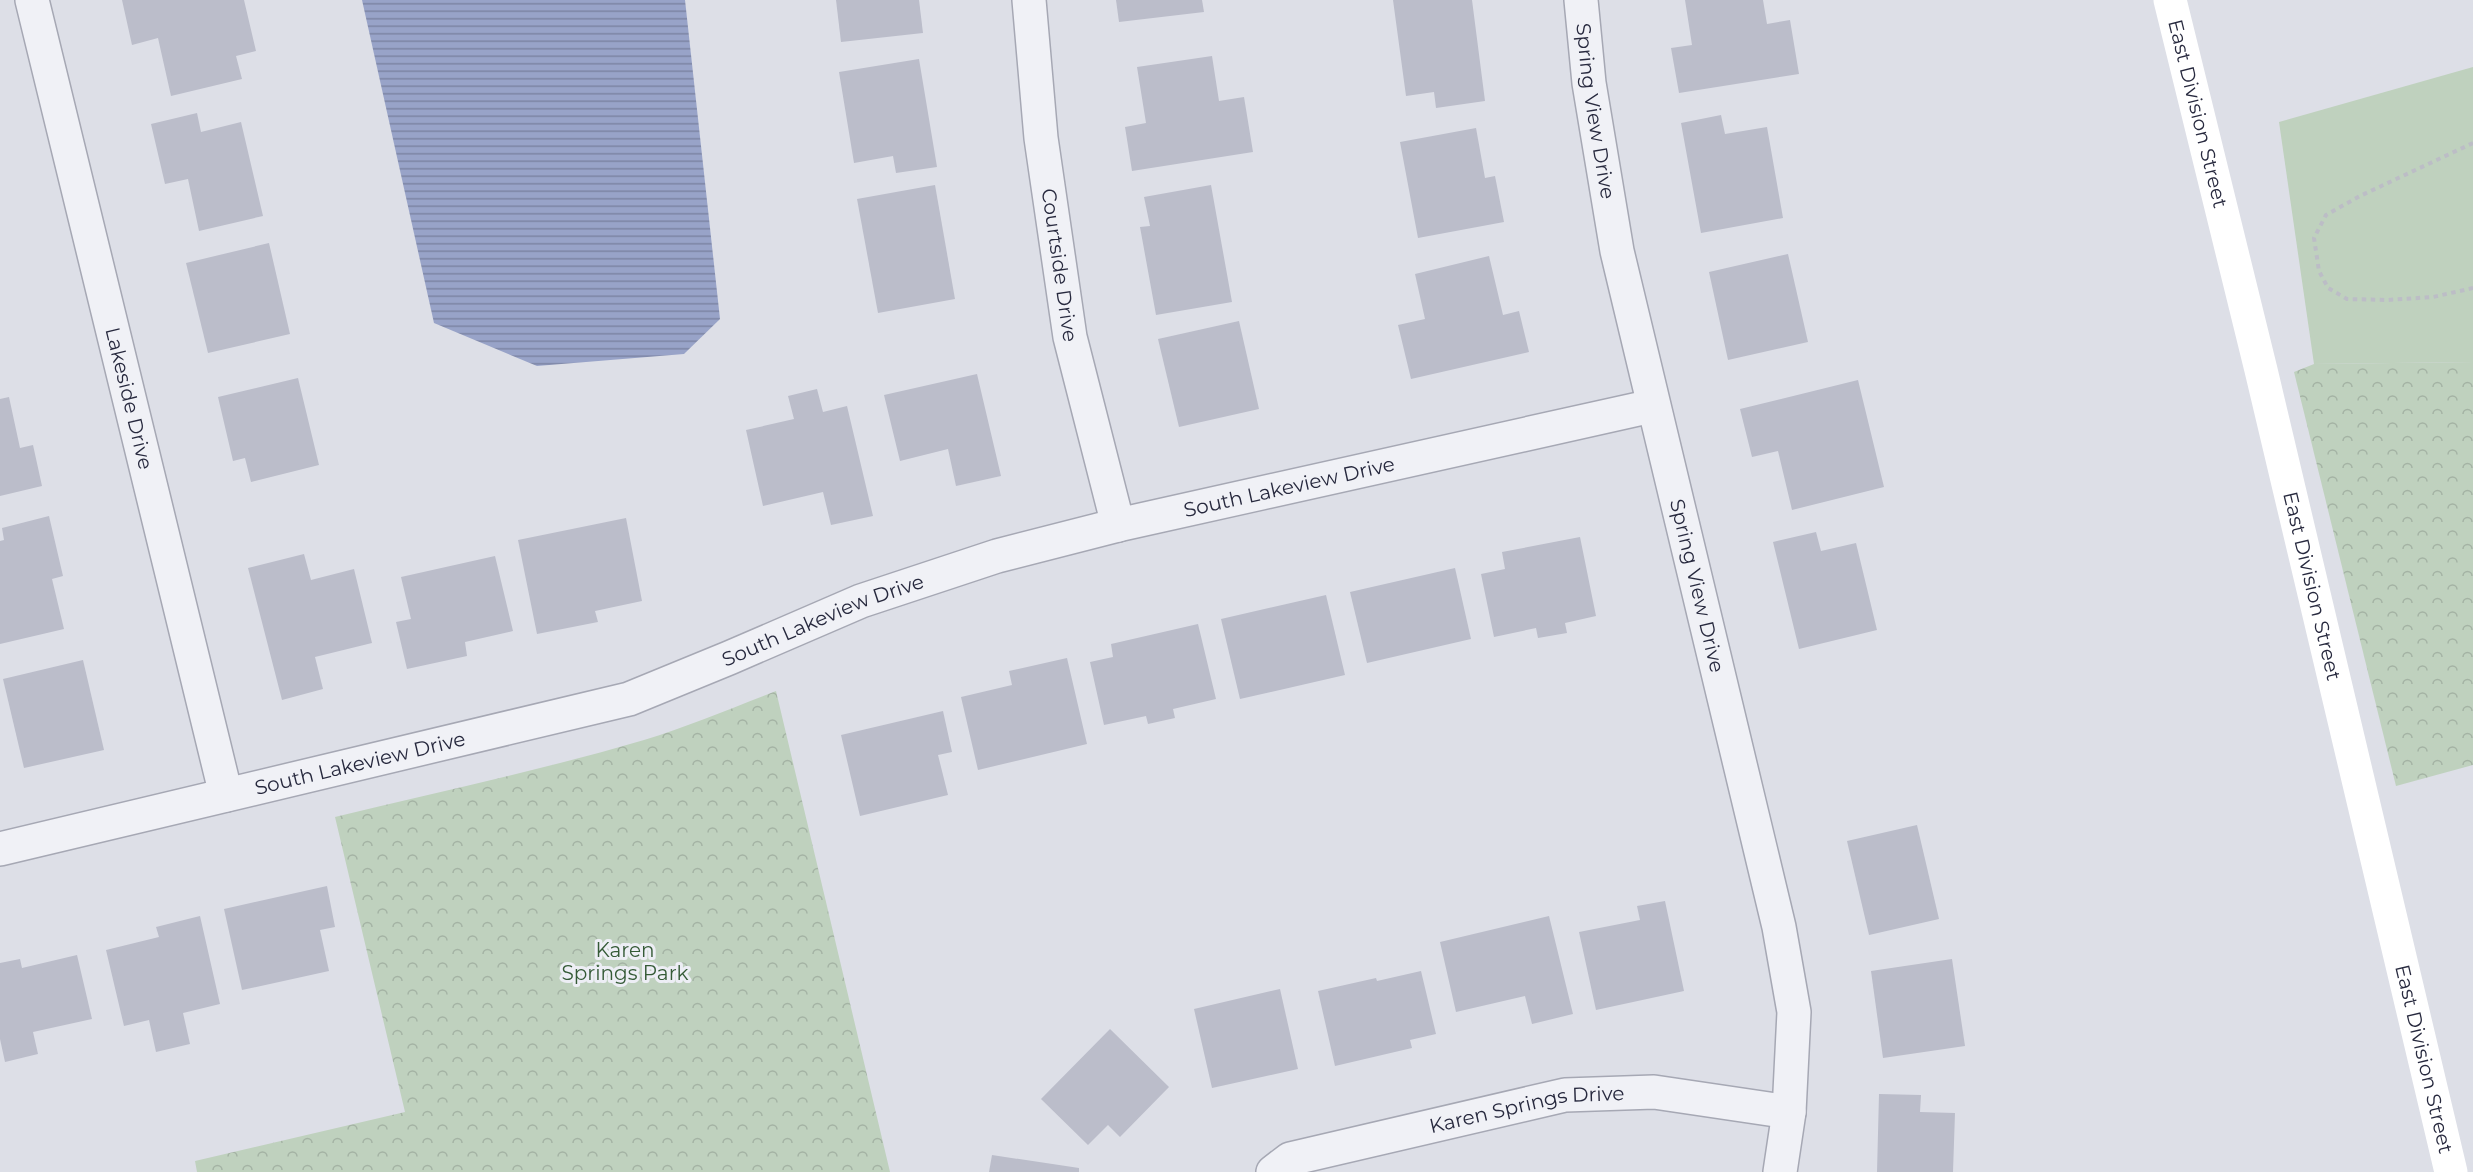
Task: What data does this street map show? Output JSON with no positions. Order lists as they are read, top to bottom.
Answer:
{
  "streets": {
    "street": [
      "Spring View Drive",
      "East Division Street",
      "Courtside Drive",
      "Lakeside Drive",
      "South Lakeview Drive",
      "Karen Springs Drive"
    ]
  },
  "crossings": [
    ["Spring View Drive", "South Lakeview Drive"],
    ["Spring View Drive", "Karen Springs Drive"],
    ["Courtside Drive", "South Lakeview Drive"],
    ["Lakeside Drive", "South Lakeview Drive"]
  ],
  "parks": ["Karen Springs Park"]
}
